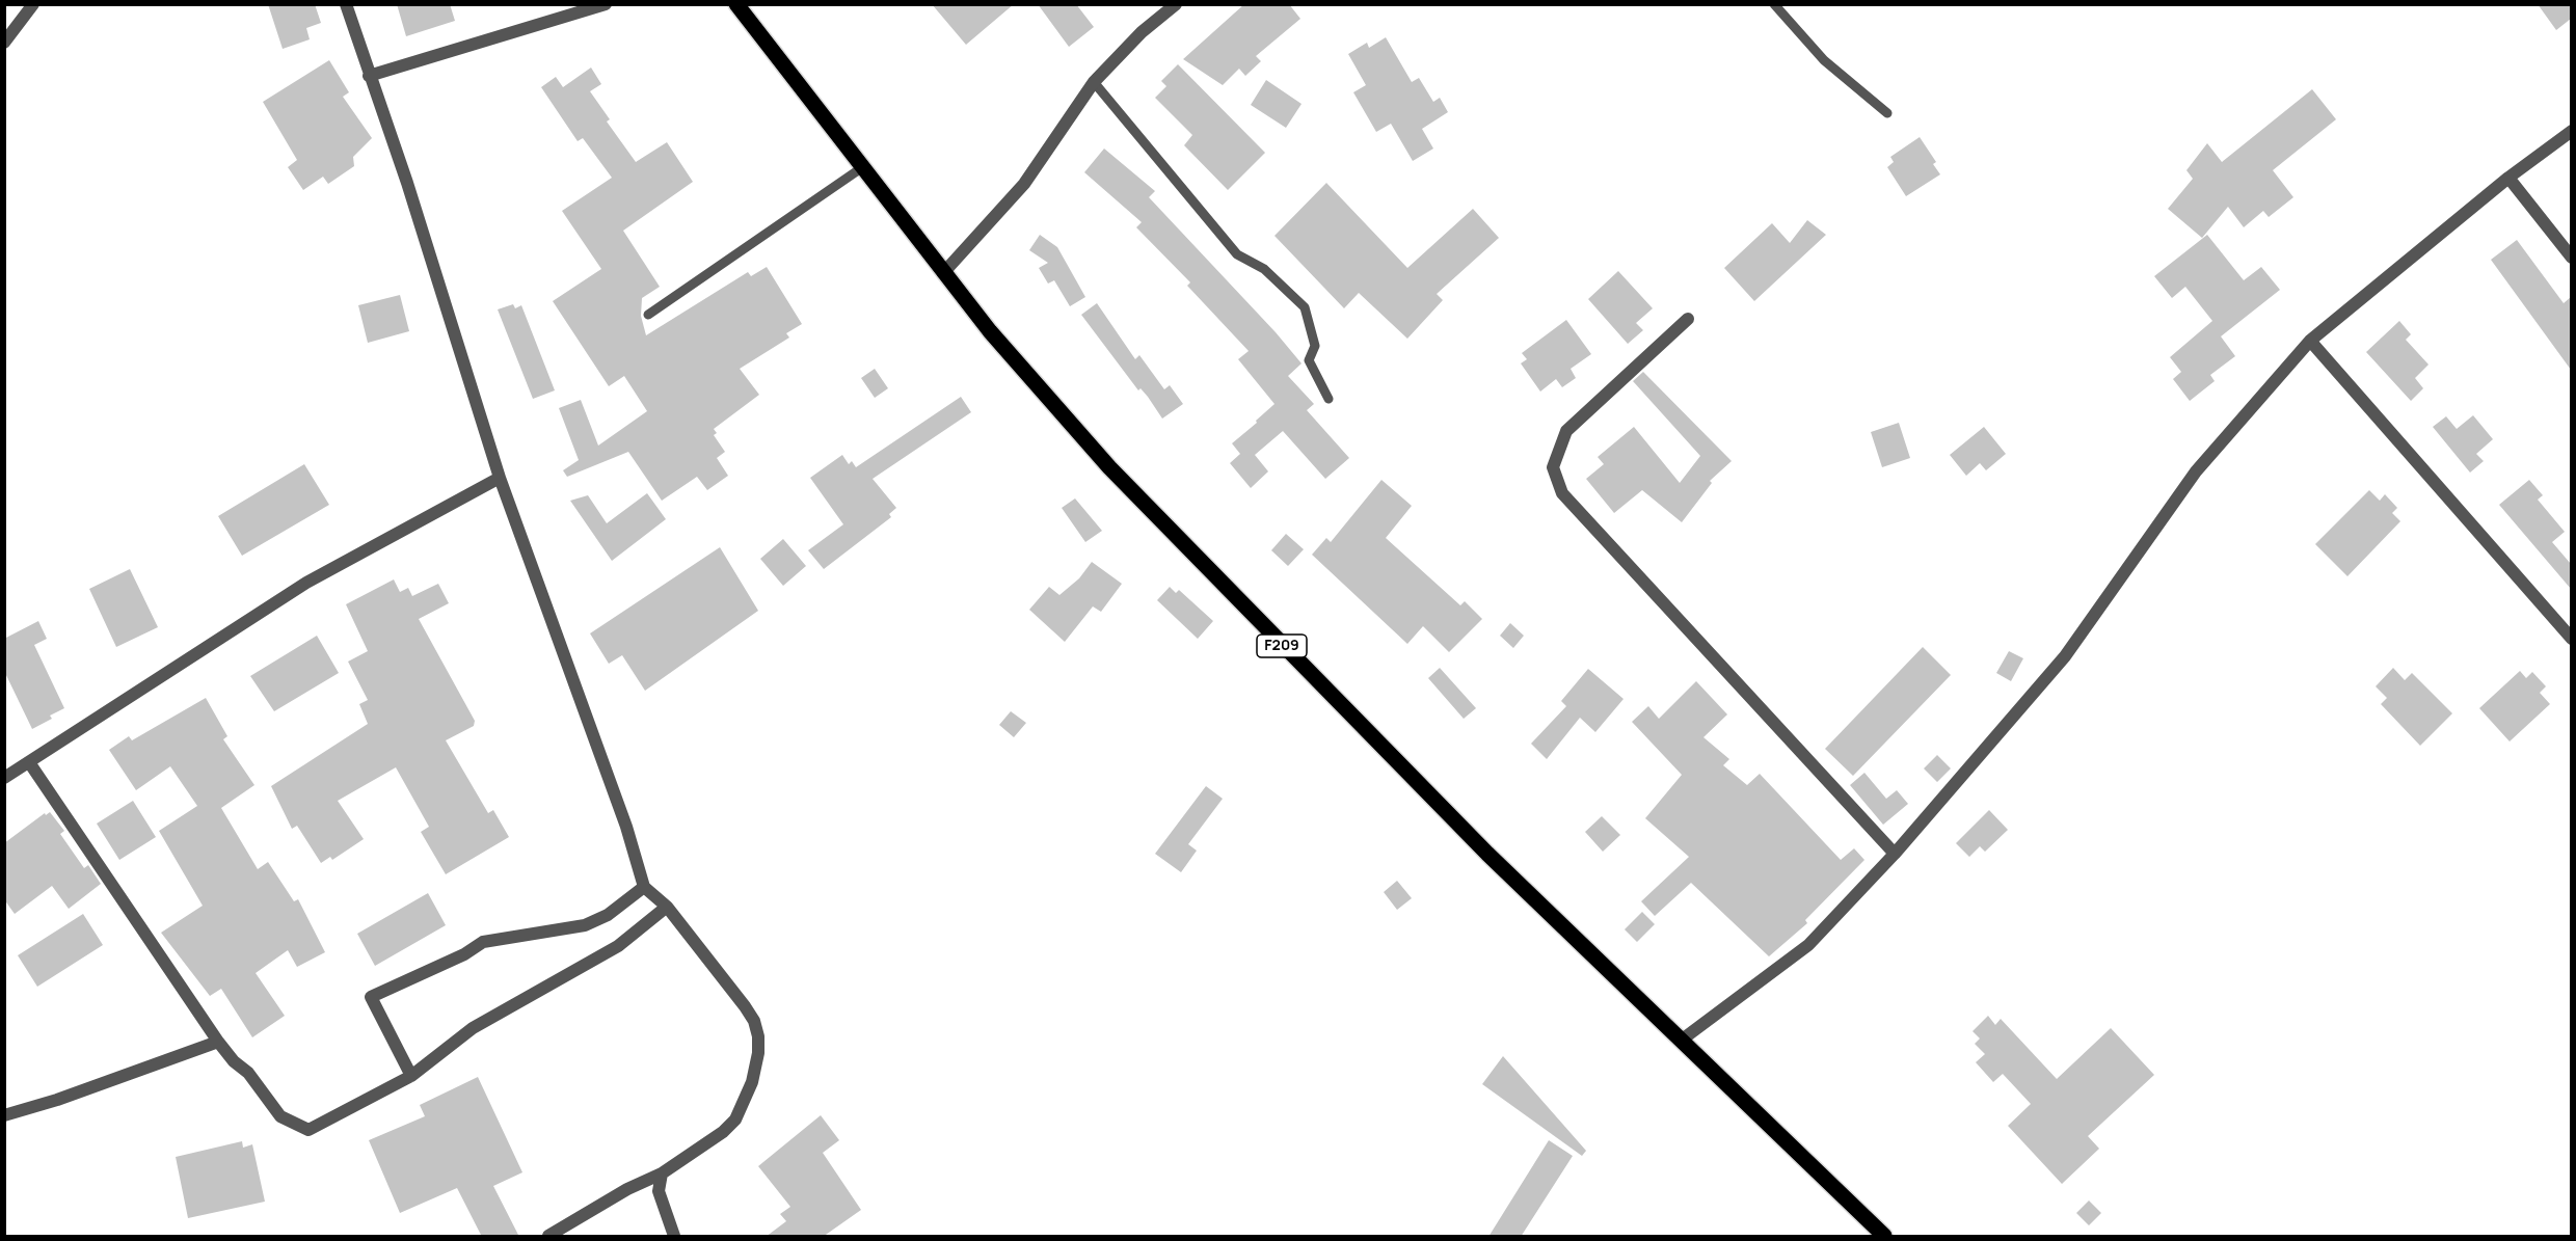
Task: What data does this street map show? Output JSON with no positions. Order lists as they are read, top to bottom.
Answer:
{
  "streets": {
    "main road": ["F209"]
  }
}
